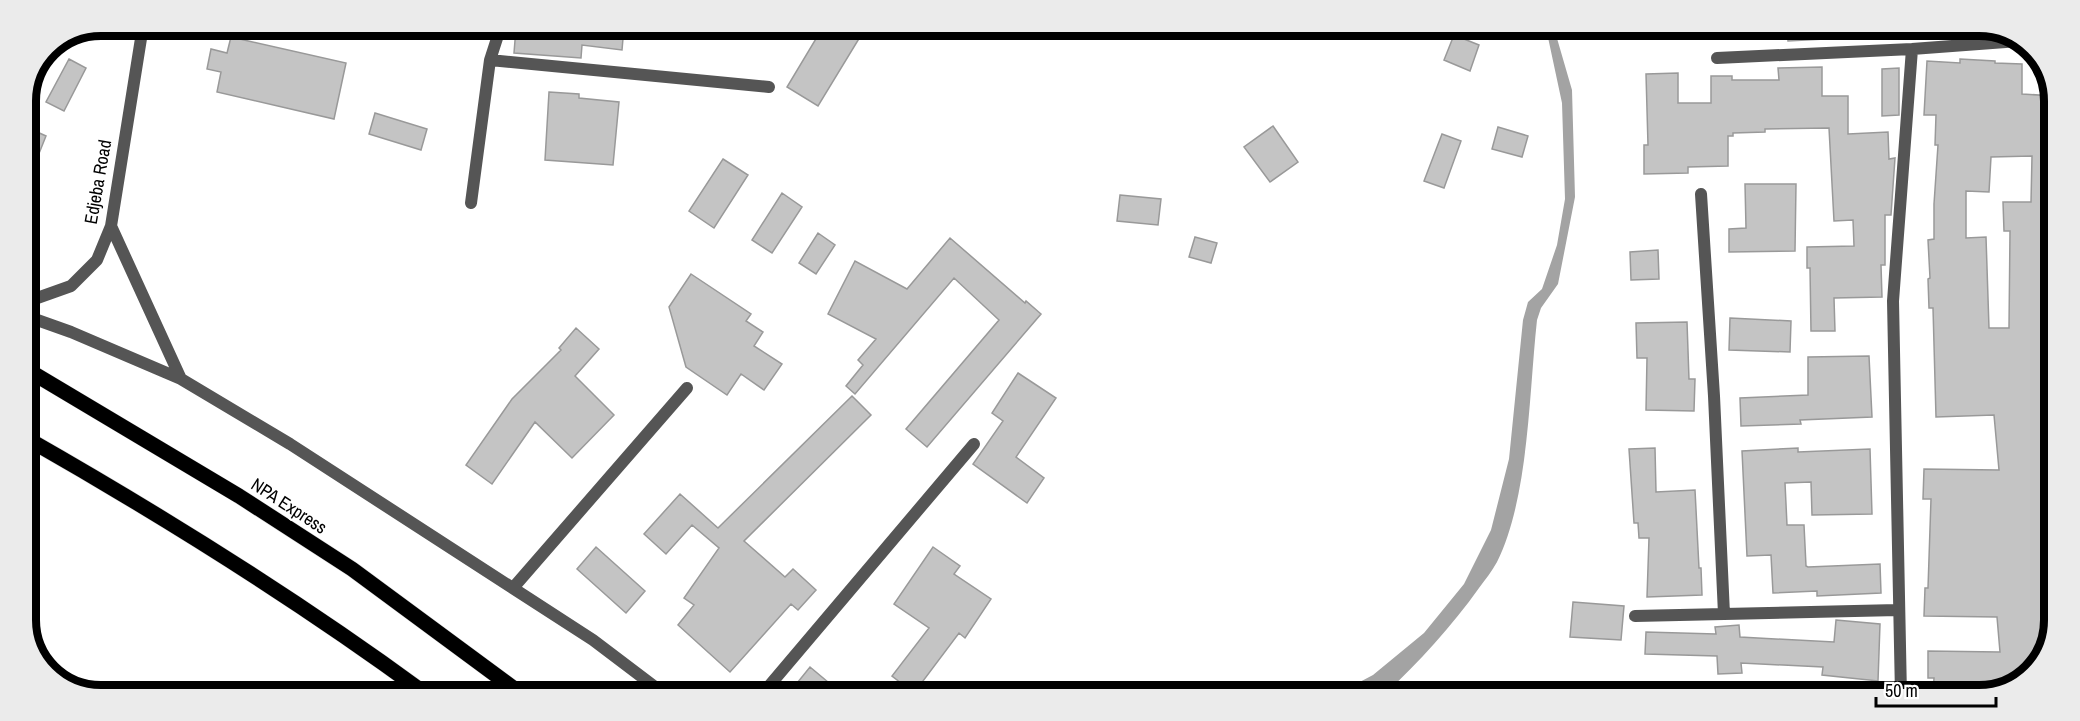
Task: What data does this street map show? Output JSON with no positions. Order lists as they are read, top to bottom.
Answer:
{
  "streets": {
    "main road": ["NPA Express"],
    "street": ["Edjeba Road"]
  },
  "scale_bar": "50 m"
}
